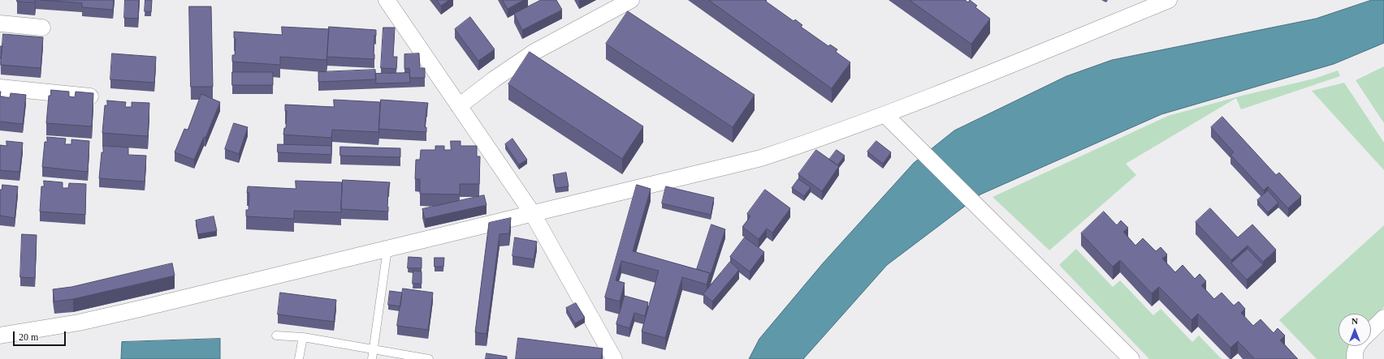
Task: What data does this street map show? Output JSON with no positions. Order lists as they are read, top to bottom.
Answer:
{
  "scale_bar": "20 m",
  "north": "top"
}
